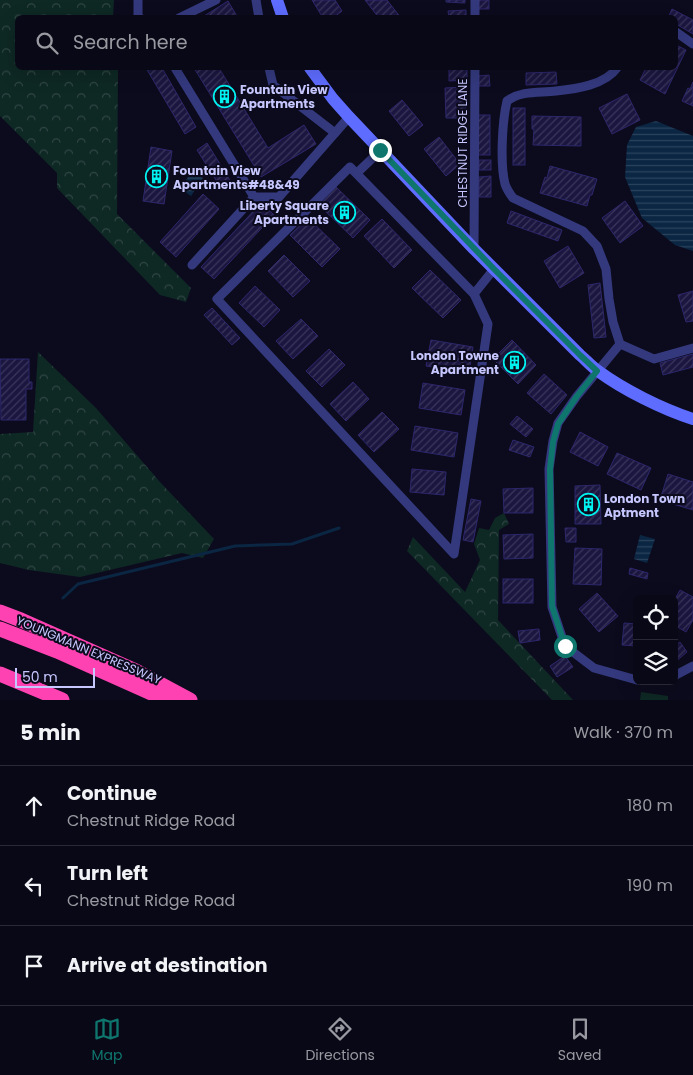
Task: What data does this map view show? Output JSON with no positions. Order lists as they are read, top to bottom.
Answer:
{
  "streets": {
    "highway": ["YOUNGMANN EXPRESSWAY"],
    "street": ["CHESTNUT RIDGE LANE"]
  },
  "places": {
    "building": [
      "Fountain View Apartments",
      "Fountain View Apartments#48&49",
      "Liberty Square Apartments",
      "London Towne Apartment",
      "London Town Aptment"
    ]
  },
  "scale_bar": "50 m",
  "page": {
    "search": "Search here",
    "scale": "50 m",
    "heading": ["5 min", "Walk · 370 m"],
    "list": [
      ["Continue", "Chestnut Ridge Road", "180 m"],
      ["Turn left", "Chestnut Ridge Road", "190 m"],
      "Arrive at destination"
    ],
    "nav": ["Map", "Directions", "Saved"]
  }
}
